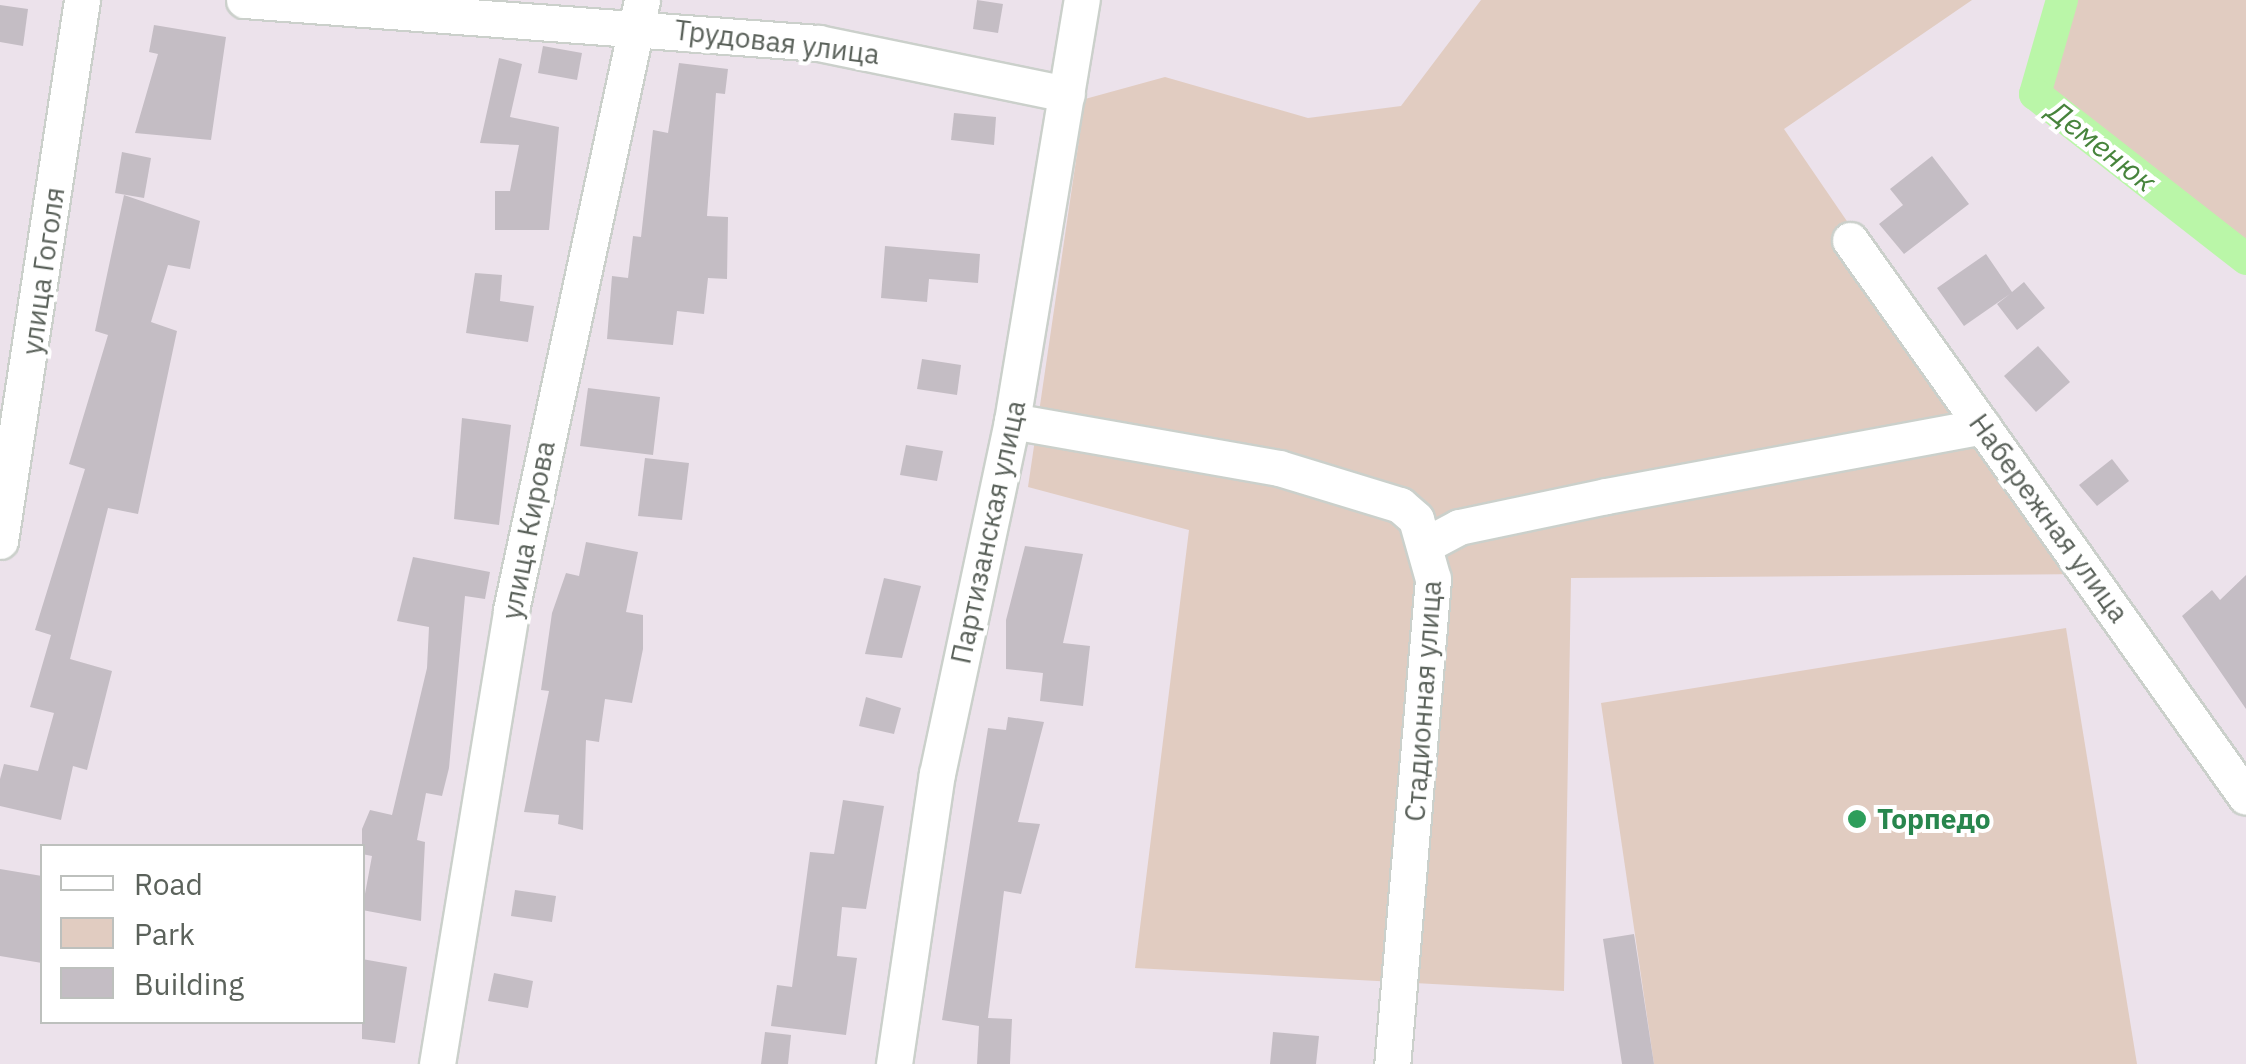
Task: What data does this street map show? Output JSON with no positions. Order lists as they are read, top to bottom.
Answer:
{
  "streets": {
    "street": [
      "Трудовая улица",
      "улица Гоголя",
      "Набережная улица",
      "улица Кирова",
      "Партизанская улица",
      "Стадионная улица"
    ]
  },
  "crossings": [
    ["Трудовая улица", "улица Кирова"],
    ["Трудовая улица", "Партизанская улица"],
    ["Партизанская улица", "Стадионная улица"]
  ],
  "water": ["Деменюк"],
  "places": ["Торпедо"],
  "legend": ["Road", "Park", "Building"]
}
